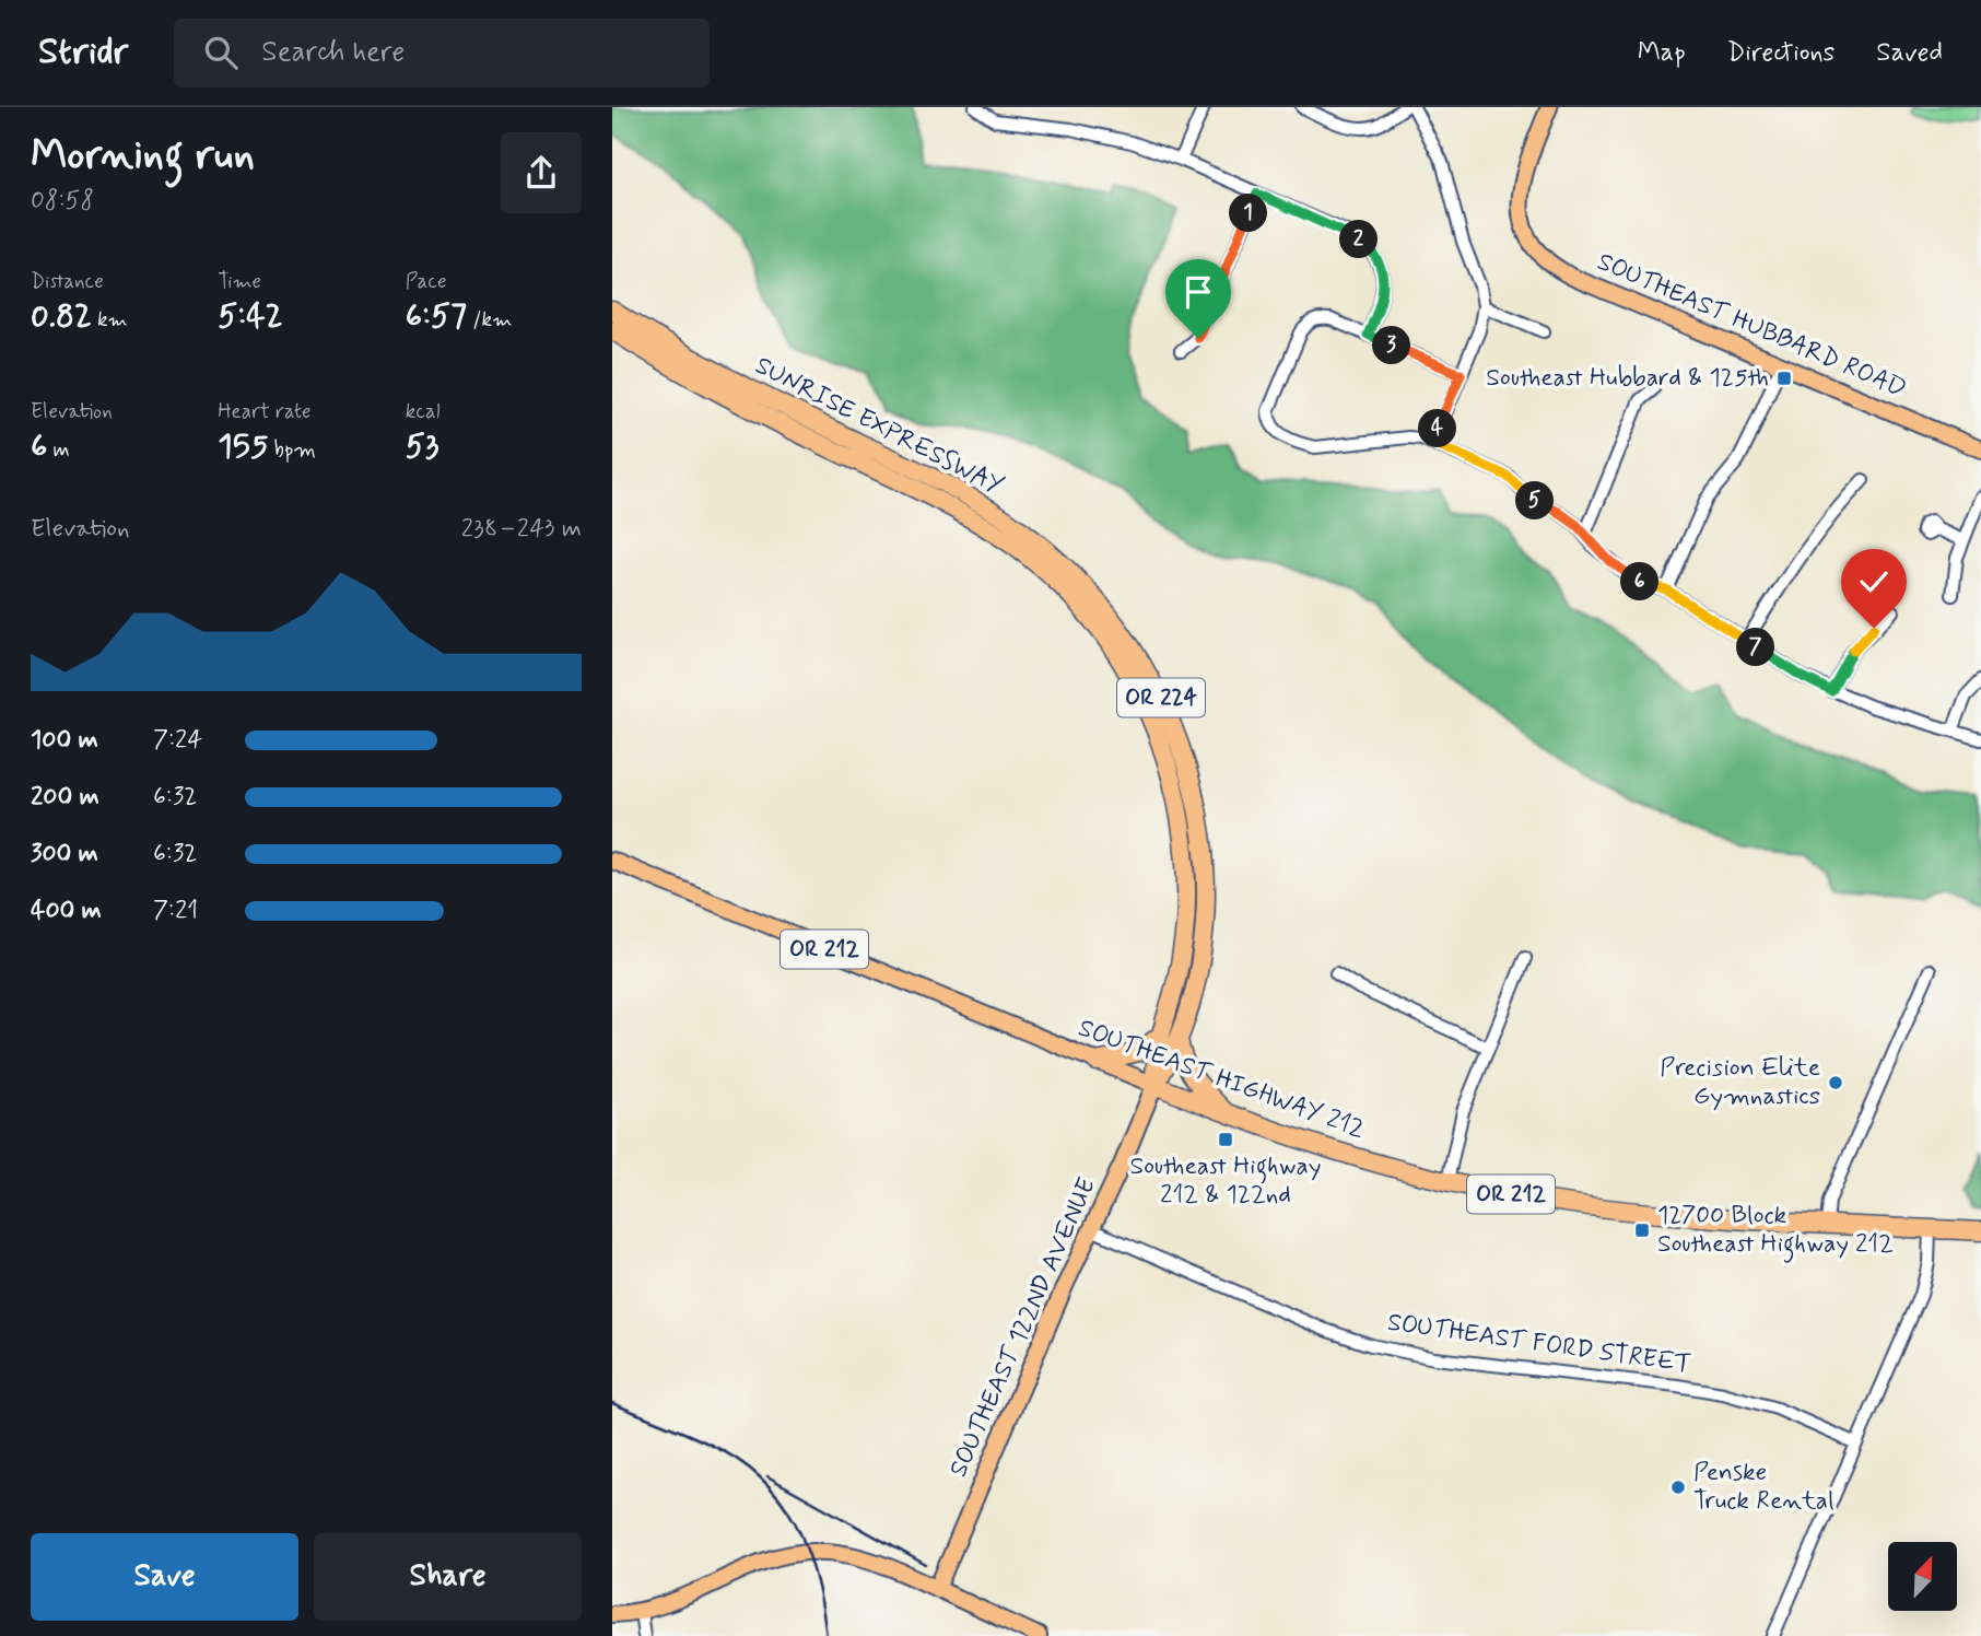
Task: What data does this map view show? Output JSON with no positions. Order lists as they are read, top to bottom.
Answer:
{
  "streets": {
    "highway": [
      "SUNRISE EXPRESSWAY",
      "OR 224",
      "OR 212",
      "SOUTHEAST HIGHWAY 212"
    ],
    "main road": ["SOUTHEAST HUBBARD ROAD", "SOUTHEAST 122ND AVENUE"],
    "street": ["SOUTHEAST FORD STREET"]
  },
  "crossings": [
    ["SUNRISE EXPRESSWAY", "SOUTHEAST HIGHWAY 212"],
    ["SUNRISE EXPRESSWAY", "SOUTHEAST 122ND AVENUE"],
    ["SOUTHEAST HIGHWAY 212", "SOUTHEAST 122ND AVENUE"],
    ["SOUTHEAST 122ND AVENUE", "SOUTHEAST FORD STREET"]
  ],
  "places": {
    "transit": ["Southeast Hubbard & 125th", "Southeast Highway 212 & 122nd", "12700 Block Southeast Highway 212"],
    "other": ["Precision Elite Gymnastics", "Penske Truck Rental"]
  },
  "north": "top right",
  "page": {
    "header": "Stridr",
    "search": "Search here",
    "nav": ["Map", "Directions", "Saved"],
    "heading": ["Morning run", "08:58"],
    "pins": [
      "1",
      "2",
      "3",
      "4",
      "5",
      "6",
      "7"
    ],
    "stats": [
      ["Distance", "0.82 km"],
      ["Time", "5:42"],
      ["Pace", "6:57 /km"],
      ["Elevation", "6 m"],
      ["Heart rate", "155 bpm"],
      ["kcal", "53"]
    ],
    "chart": ["Elevation", "238–243 m"],
    "list": [
      {
        "name": "100 m",
        "note": "7:24"
      },
      {
        "name": "200 m",
        "note": "6:32"
      },
      {
        "name": "300 m",
        "note": "6:32"
      },
      {
        "name": "400 m",
        "note": "7:21"
      }
    ],
    "buttons": ["Save", "Share"]
  }
}
